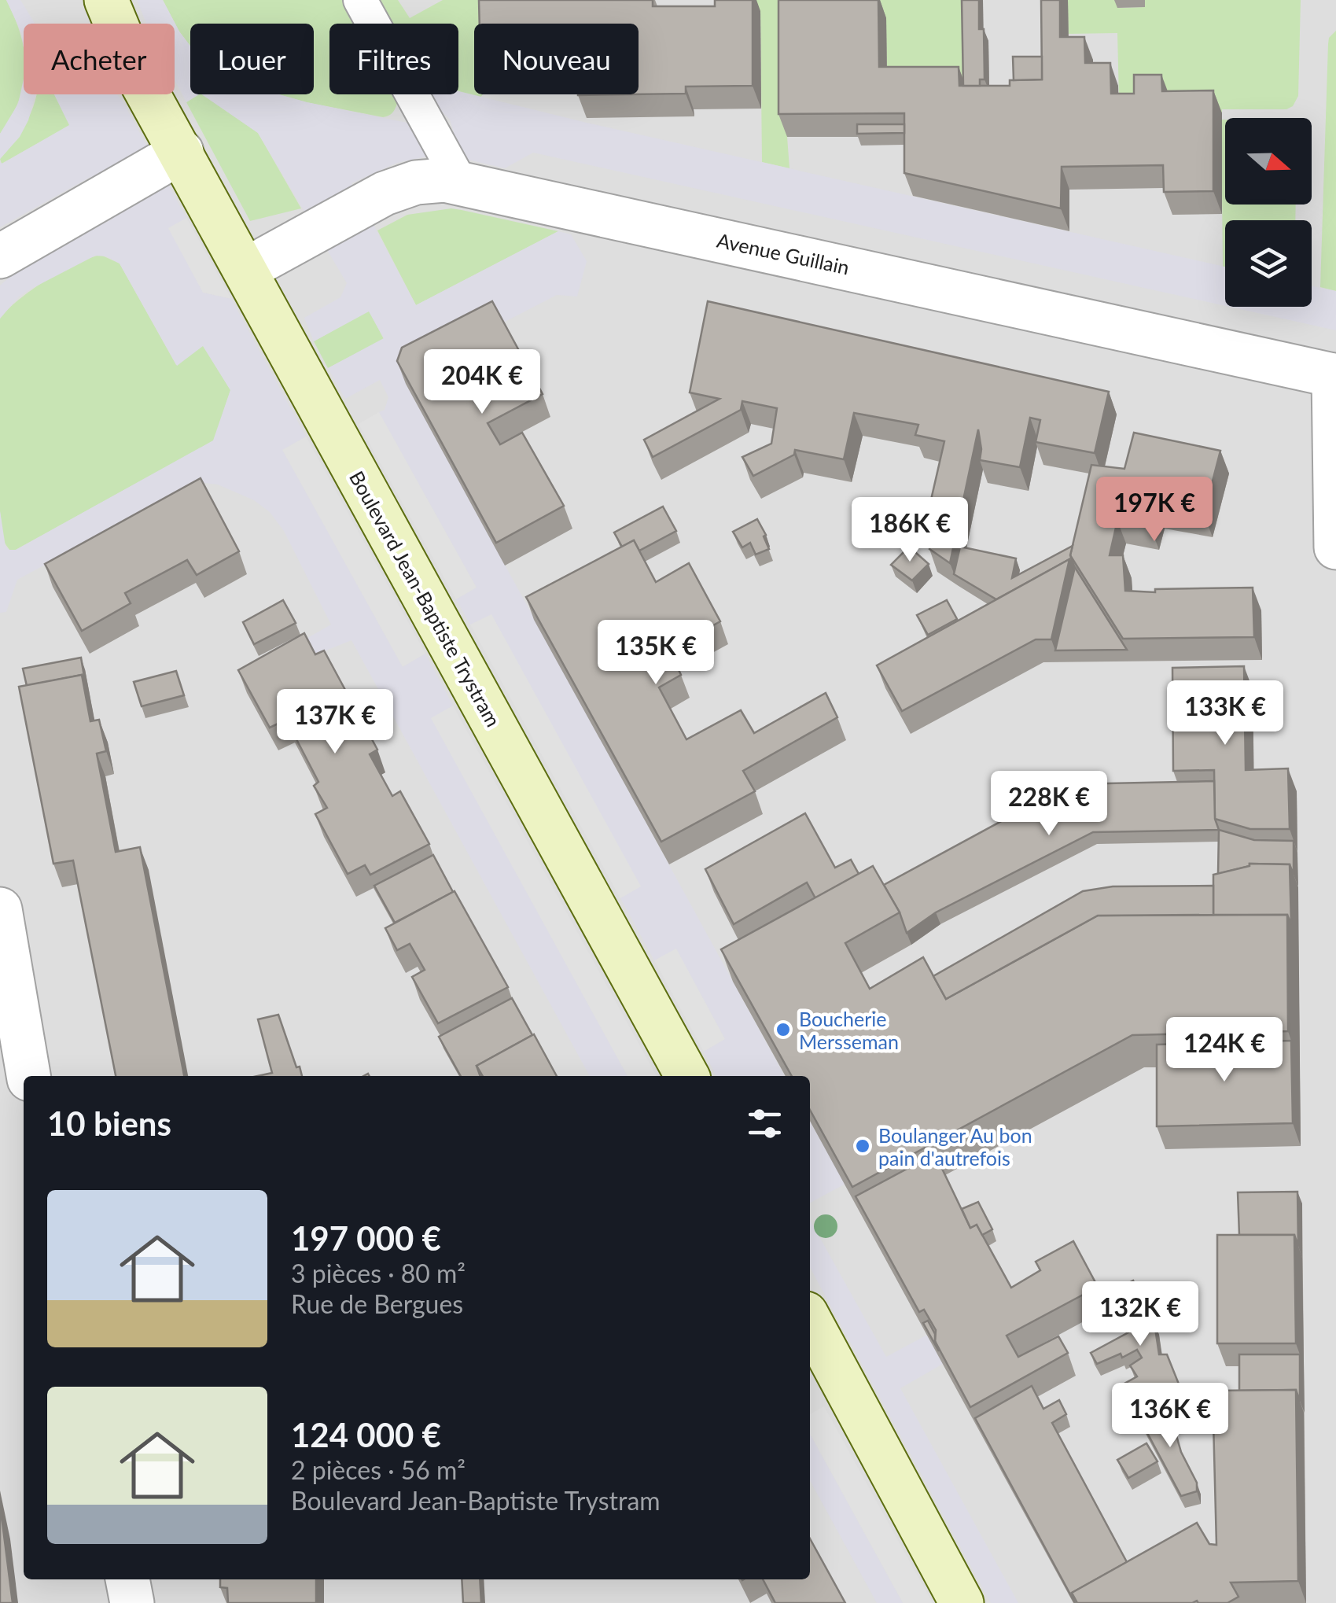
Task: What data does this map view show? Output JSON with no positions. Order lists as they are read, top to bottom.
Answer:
{
  "streets": {
    "street": ["Avenue Guillain", "Boulevard Jean-Baptiste Trystram"]
  },
  "crossings": [
    ["Avenue Guillain", "Boulevard Jean-Baptiste Trystram"]
  ],
  "places": ["Boucherie Mersseman", "Boulanger Au bon pain d'autrefois"],
  "north": "right",
  "page": {
    "chip": [
      "Acheter",
      "Louer",
      "Filtres",
      "Nouveau"
    ],
    "price": [
      "204K €",
      "197K €",
      "186K €",
      "135K €",
      "133K €",
      "137K €",
      "228K €",
      "124K €",
      "132K €",
      "136K €"
    ],
    "heading": "10 biens",
    "list": [
      {
        "name": "197 000 €",
        "note": "3 pièces · 80 m² · Rue de Bergues"
      },
      {
        "name": "124 000 €",
        "note": "2 pièces · 56 m² · Boulevard Jean-Baptiste Trystram"
      }
    ]
  }
}
